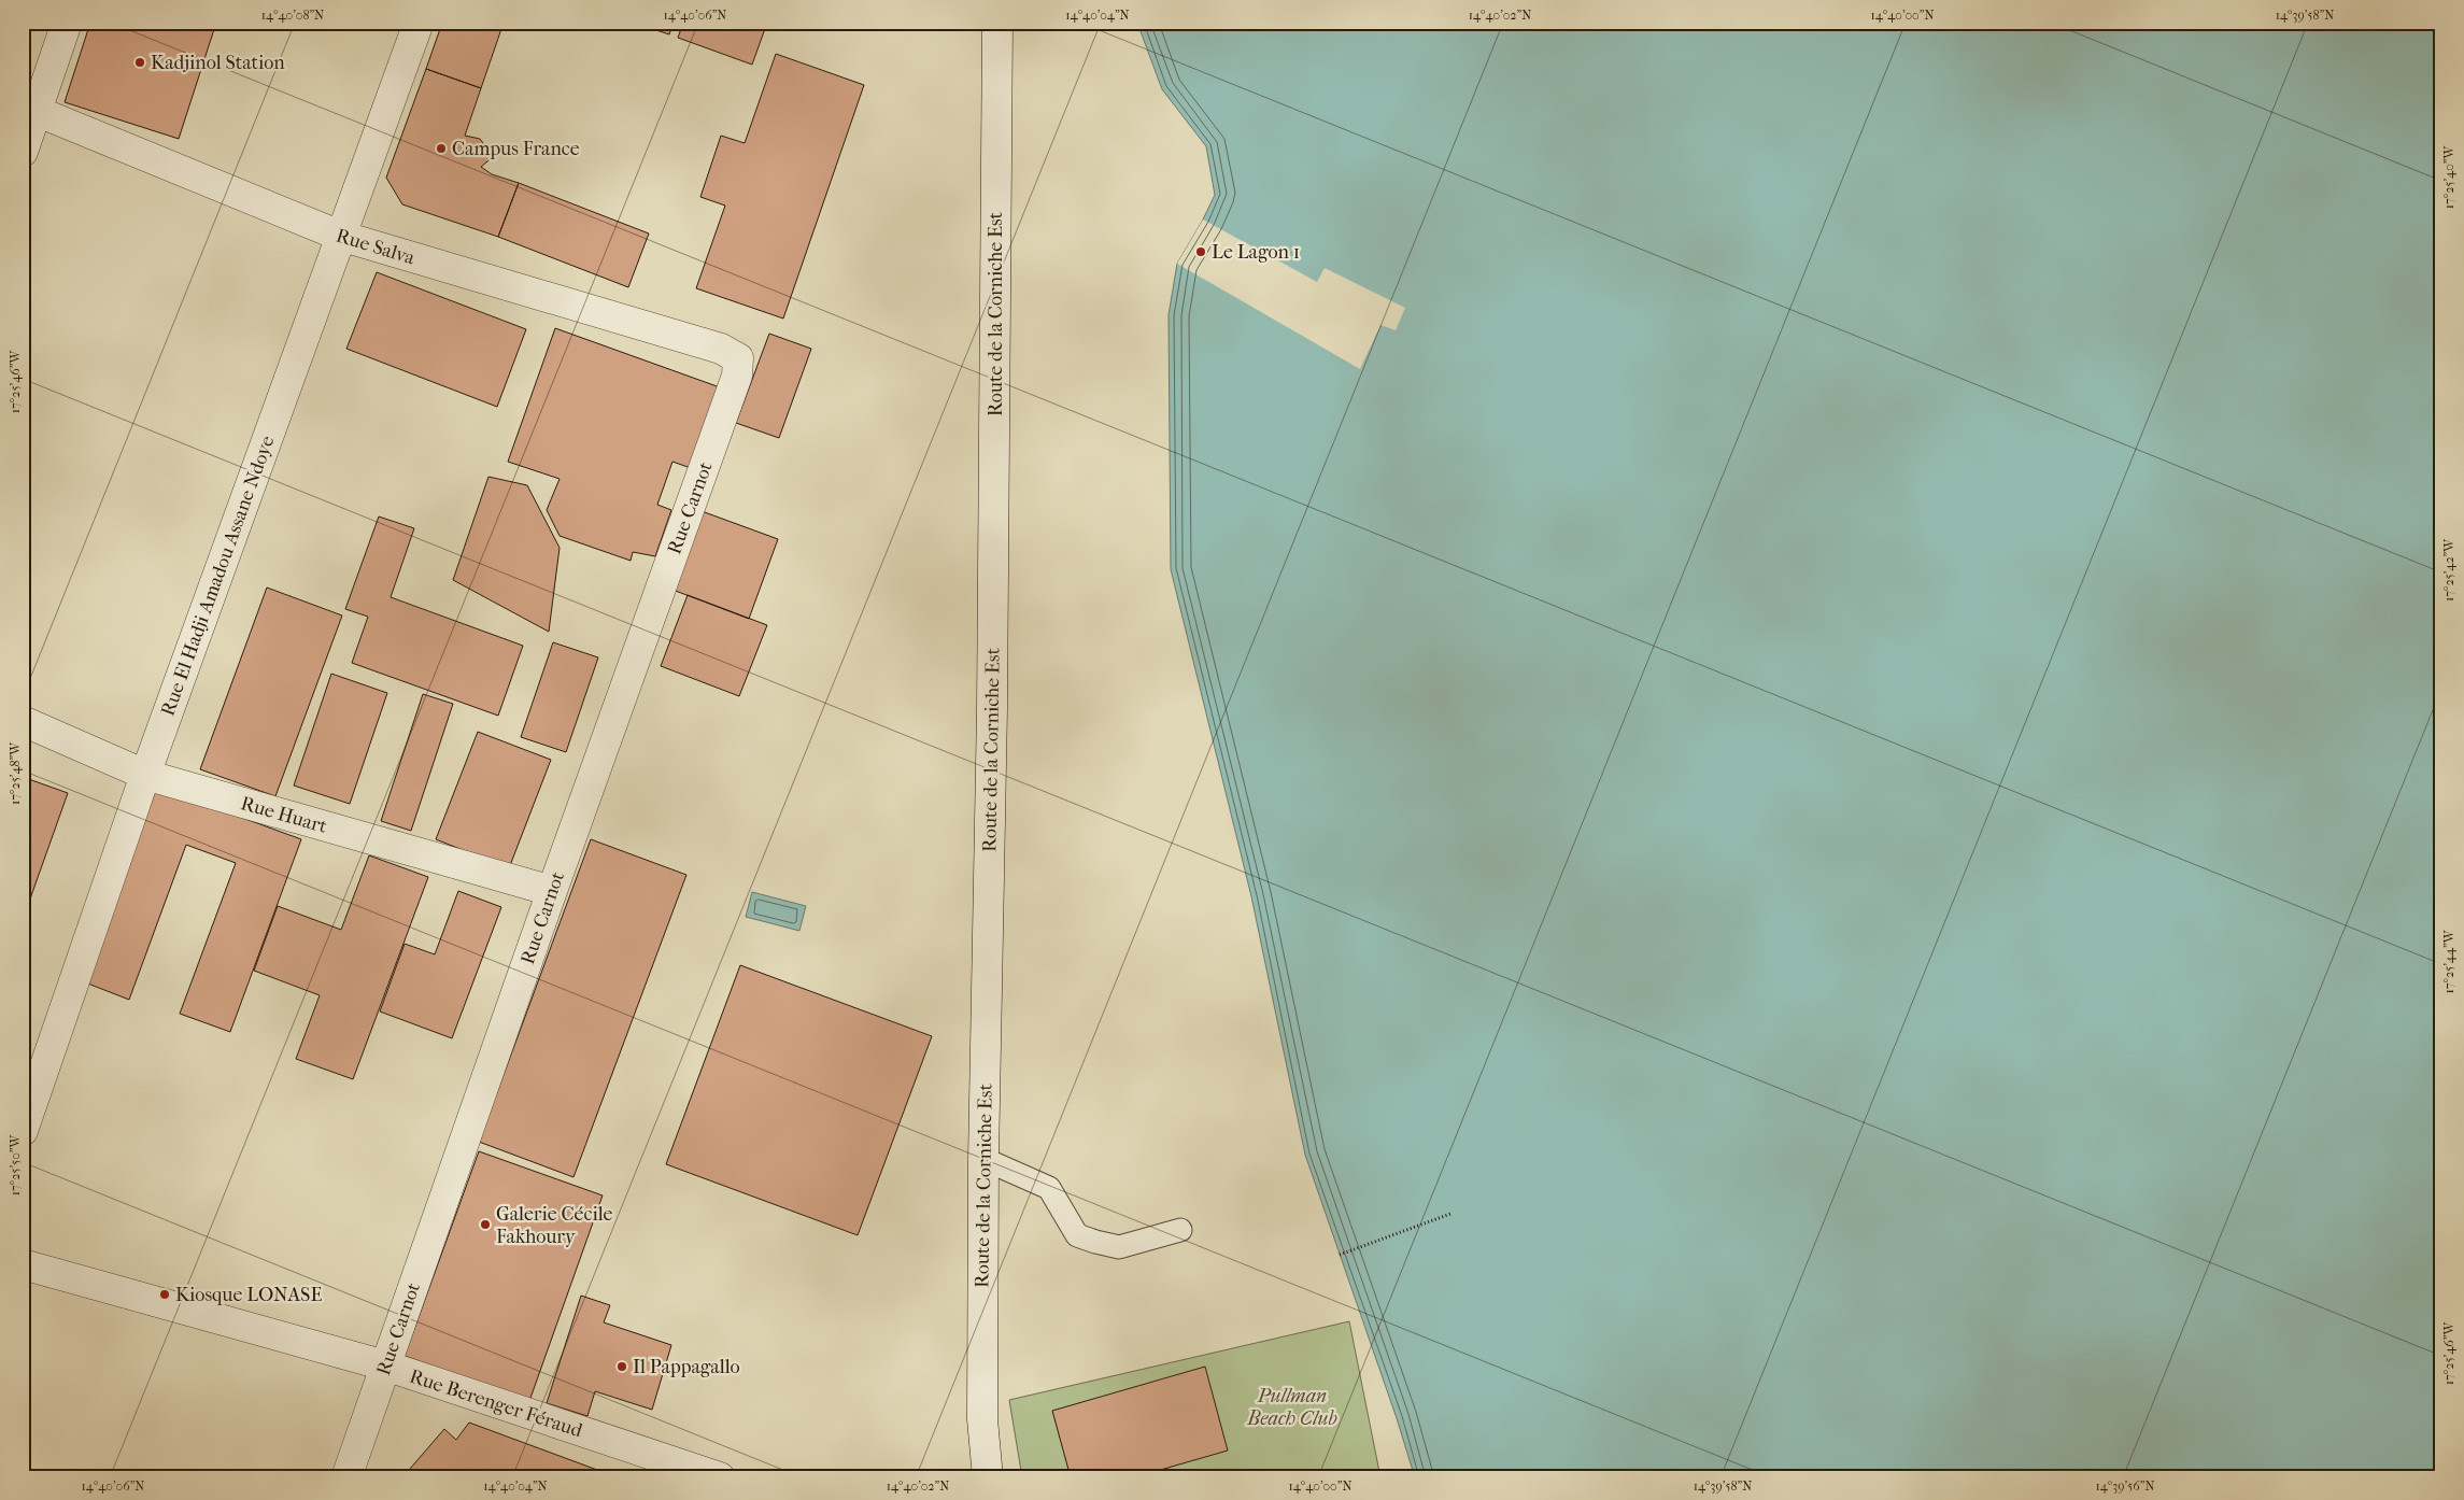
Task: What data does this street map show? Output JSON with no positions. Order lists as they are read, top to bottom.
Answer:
{
  "streets": {
    "street": [
      "Rue Salva",
      "Route de la Corniche Est",
      "Rue Carnot",
      "Rue El Hadji Amadou Assane Ndoye",
      "Rue Huart",
      "Rue Berenger Féraud"
    ]
  },
  "crossings": [
    ["Rue Salva", "Rue Carnot"],
    ["Rue Salva", "Rue El Hadji Amadou Assane Ndoye"],
    ["Rue Carnot", "Rue Huart"],
    ["Rue Carnot", "Rue Berenger Féraud"],
    ["Rue El Hadji Amadou Assane Ndoye", "Rue Huart"]
  ],
  "parks": ["Pullman Beach Club"],
  "places": [
    "Kadjinol Station",
    "Campus France",
    "Le Lagon 1",
    "Galerie Cécile Fakhoury",
    "Kiosque LONASE",
    "Il Pappagallo"
  ],
  "coordinates": [
    "14°40'08\"N",
    "14°40'06\"N",
    "14°40'04\"N",
    "14°40'02\"N",
    "14°40'00\"N",
    "14°39'58\"N",
    "17°25'40\"W",
    "17°25'46\"W",
    "17°25'42\"W",
    "17°25'48\"W",
    "17°25'44\"W",
    "17°25'50\"W",
    "14°39'56\"N"
  ]
}
